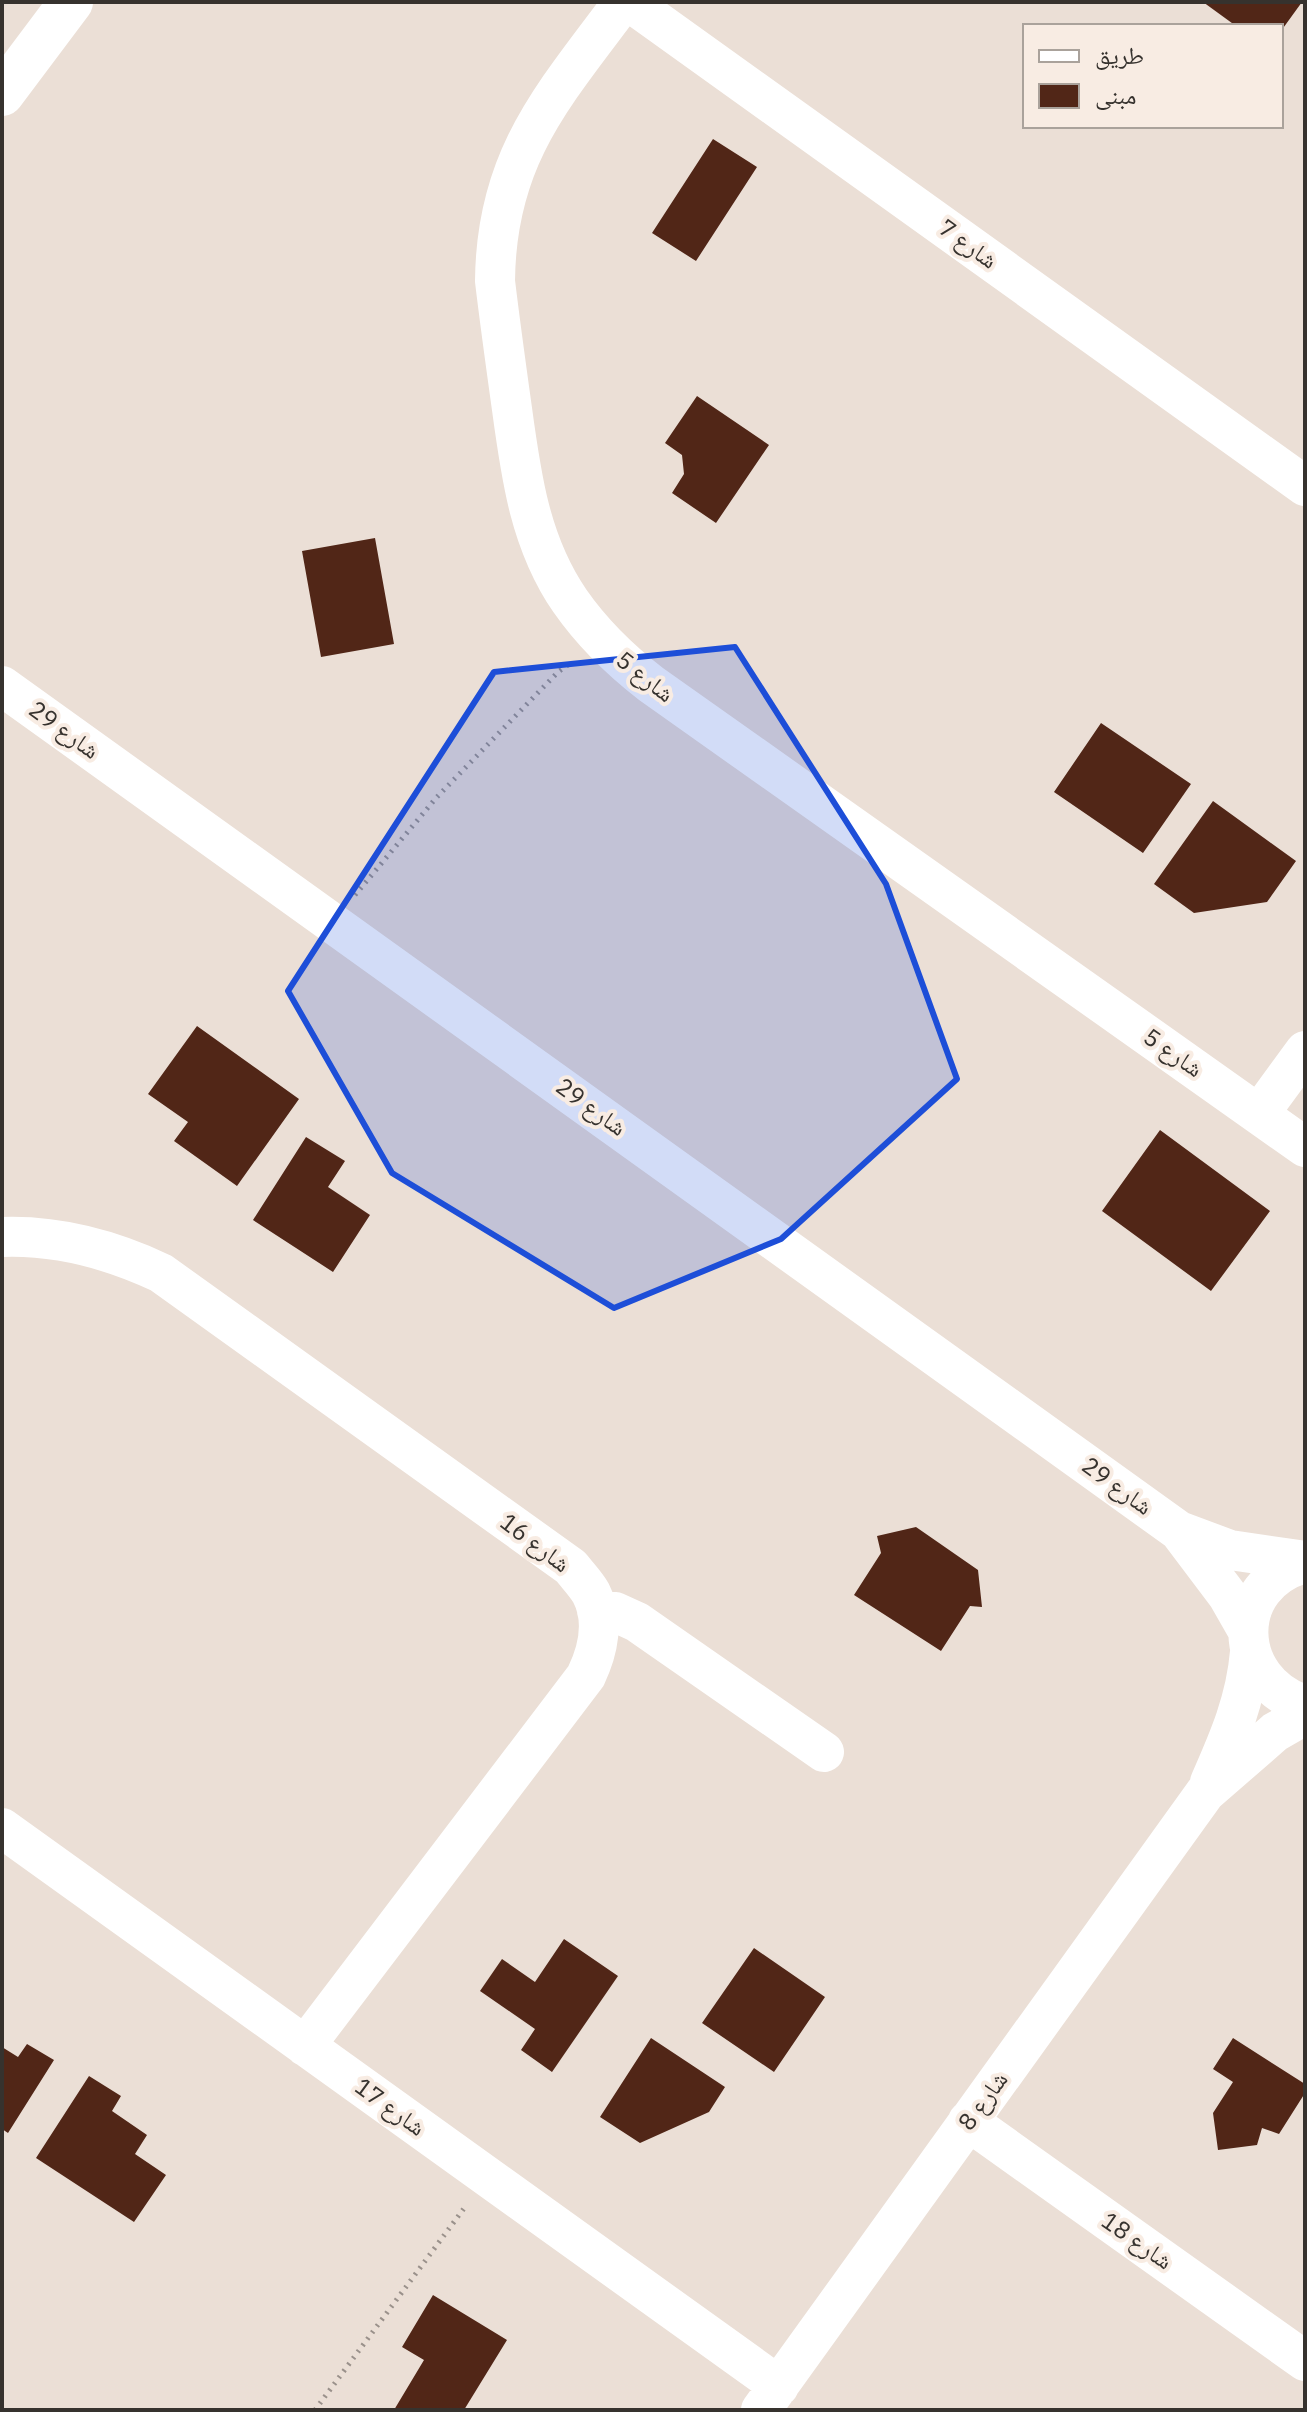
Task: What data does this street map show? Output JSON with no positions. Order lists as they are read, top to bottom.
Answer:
{
  "streets": {
    "street": [
      "شارع 7",
      "شارع 5",
      "شارع 29",
      "شارع 16",
      "شارع 8",
      "شارع 17",
      "شارع 18"
    ]
  },
  "crossings": [
    ["شارع 29", "شارع 8"],
    ["شارع 8", "شارع 17"],
    ["شارع 8", "شارع 18"]
  ],
  "legend": ["طريق", "مبنى"]
}
